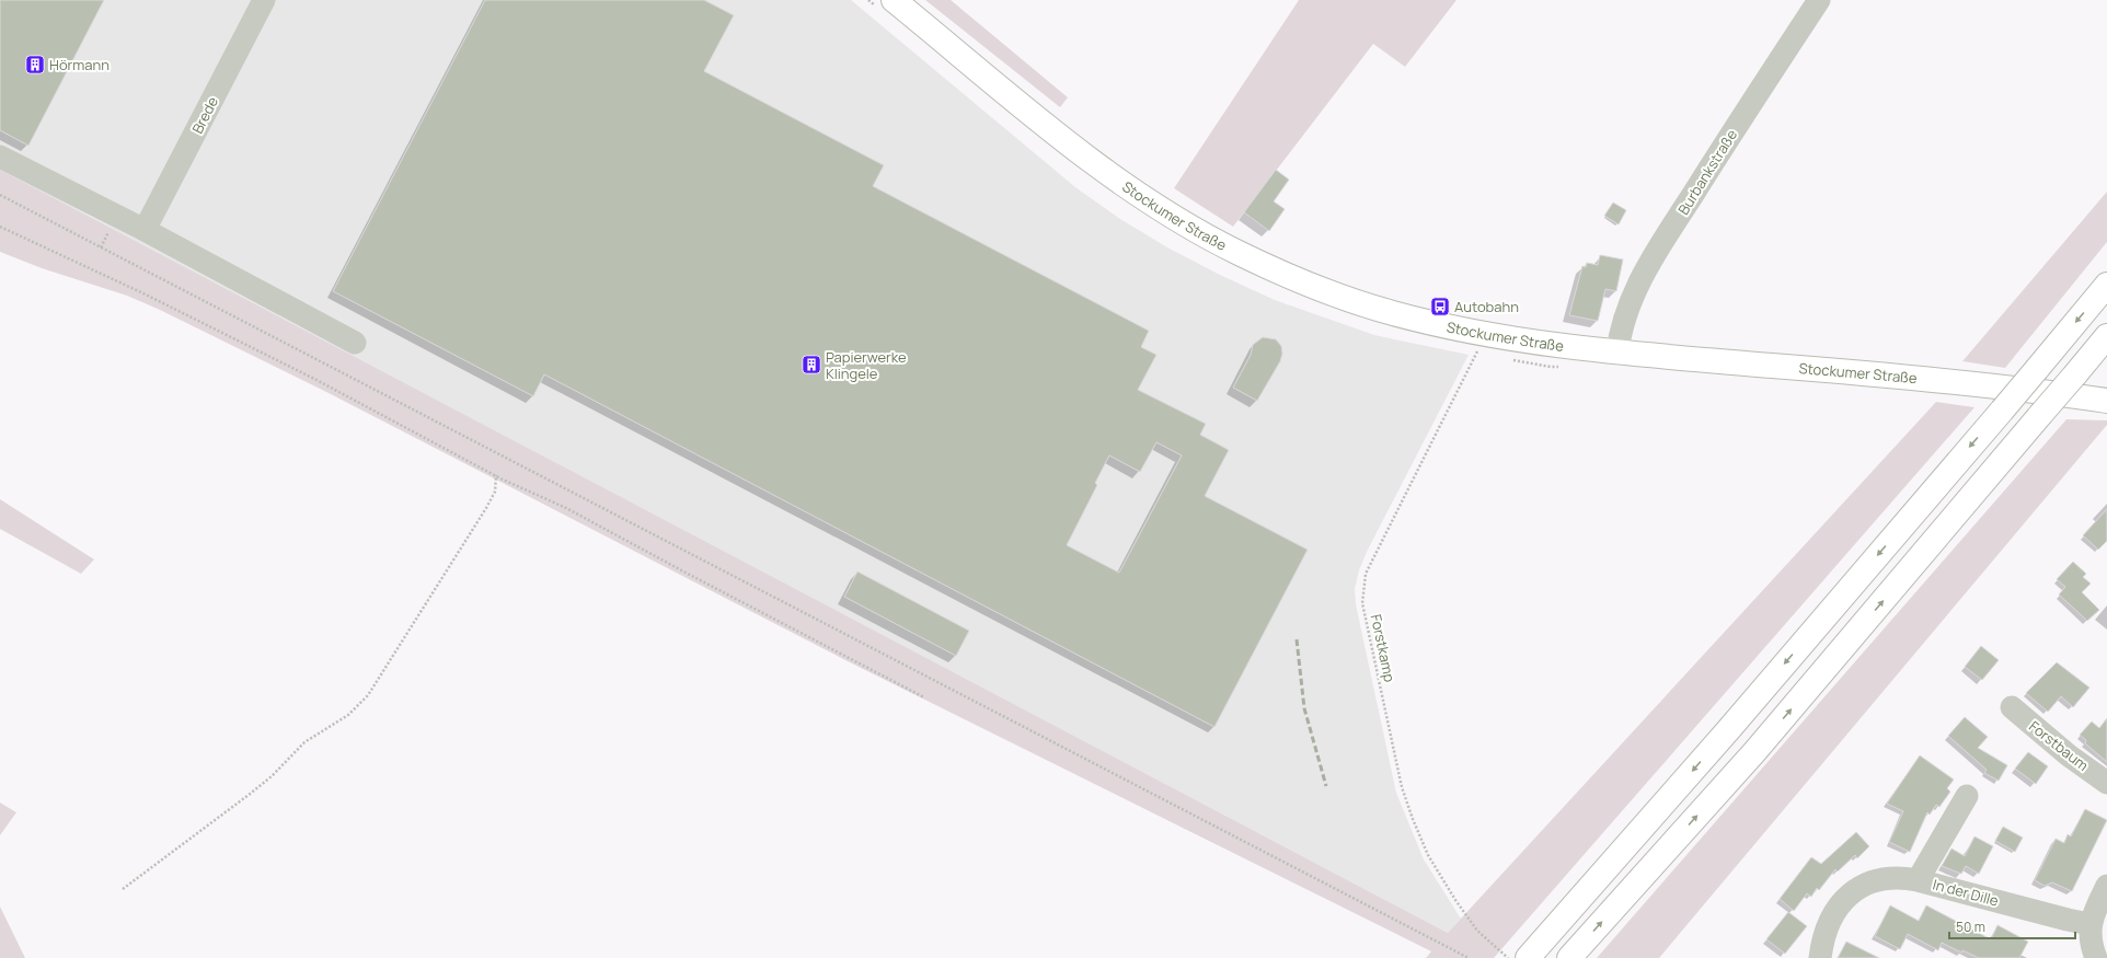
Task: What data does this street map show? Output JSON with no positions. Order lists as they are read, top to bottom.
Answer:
{
  "streets": {
    "main road": ["Stockumer Straße"],
    "street": [
      "Brede",
      "Burbankstraße",
      "Forstbaum",
      "In der Dille"
    ],
    "path": ["Forstkamp"]
  },
  "crossings": [
    ["Burbankstraße", "Stockumer Straße"]
  ],
  "places": {
    "building": ["Hörmann", "Papierwerke Klingele"],
    "bus stop": ["Autobahn"]
  },
  "scale_bar": "50 m"
}
